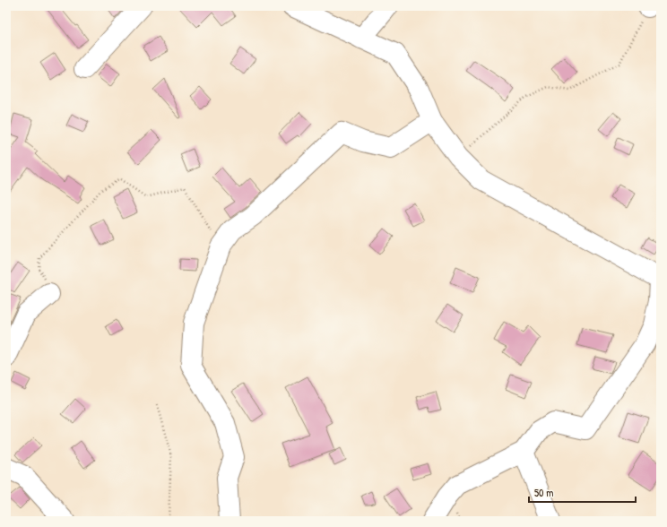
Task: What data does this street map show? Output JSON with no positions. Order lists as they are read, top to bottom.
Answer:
{
  "scale_bar": "50 m"
}
